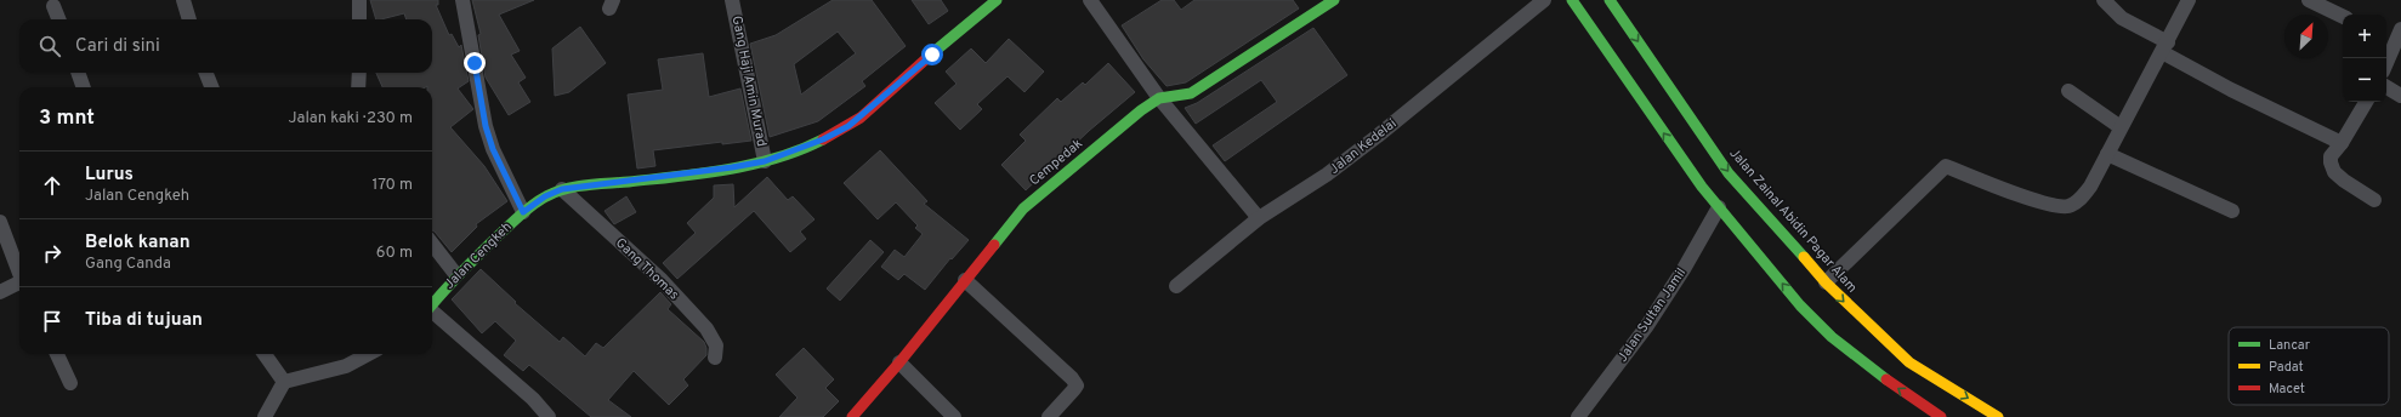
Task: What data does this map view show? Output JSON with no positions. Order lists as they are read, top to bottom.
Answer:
{
  "streets": {
    "main road": ["Cempedak", "Jalan Zainal Abidin Pagar Alam", "Jalan Cengkeh"],
    "street": [
      "Gang Haji Amin Murad",
      "Jalan Kedelai",
      "Gang Thomas",
      "Jalan Sultan Jamil"
    ]
  },
  "crossings": [
    ["Gang Haji Amin Murad", "Jalan Cengkeh"],
    ["Jalan Cengkeh", "Gang Thomas"]
  ],
  "legend": ["Lancar", "Padat", "Macet"],
  "north": "top right",
  "page": {
    "map_buttons": ["+", "−"],
    "search": "Cari di sini",
    "heading": ["3 mnt", "Jalan kaki · 230 m"],
    "list": [
      ["Lurus", "Jalan Cengkeh", "170 m"],
      ["Belok kanan", "Gang Canda", "60 m"],
      "Tiba di tujuan"
    ]
  }
}
